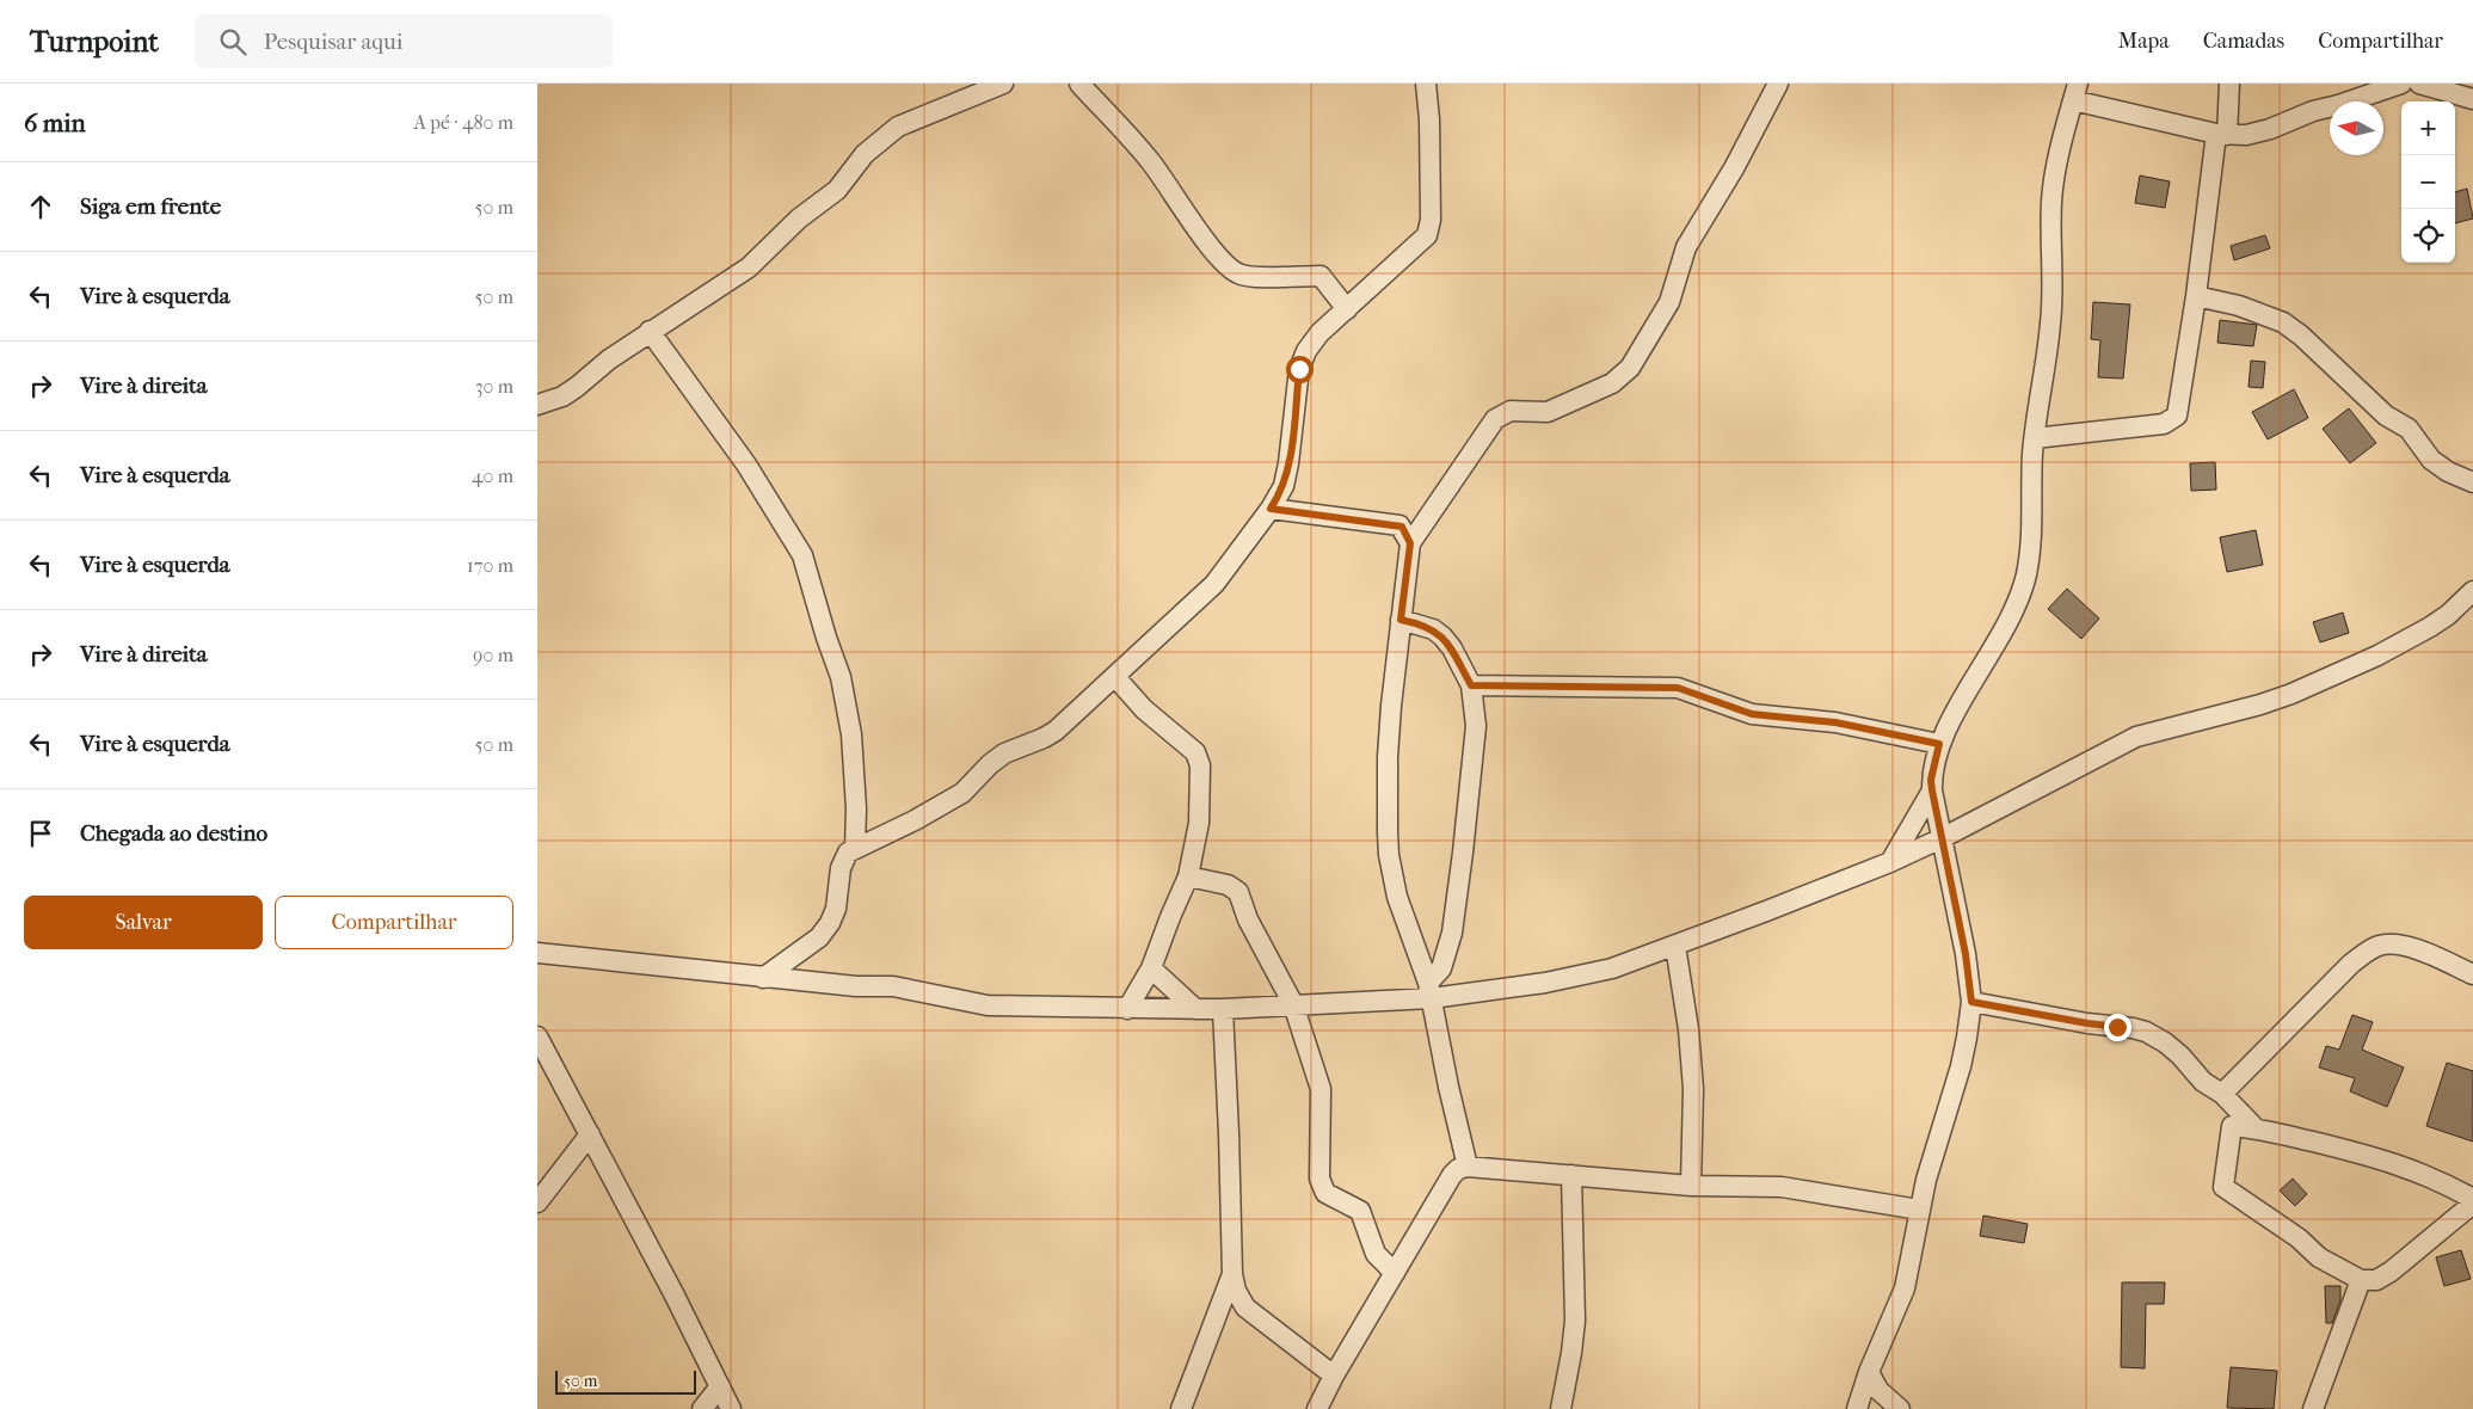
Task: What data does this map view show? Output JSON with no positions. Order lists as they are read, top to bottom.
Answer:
{
  "scale_bar": "50 m",
  "north": "left",
  "page": {
    "header": "Turnpoint",
    "search": "Pesquisar aqui",
    "nav": ["Mapa", "Camadas", "Compartilhar"],
    "heading": ["6 min", "A pé · 480 m"],
    "map_buttons": ["+", "−"],
    "list": [
      ["Siga em frente", "50 m"],
      ["Vire à esquerda", "50 m"],
      ["Vire à direita", "30 m"],
      ["Vire à esquerda", "40 m"],
      ["Vire à esquerda", "170 m"],
      ["Vire à direita", "90 m"],
      ["Vire à esquerda", "50 m"],
      "Chegada ao destino"
    ],
    "buttons": ["Salvar", "Compartilhar"],
    "scale": "50 m"
  }
}
